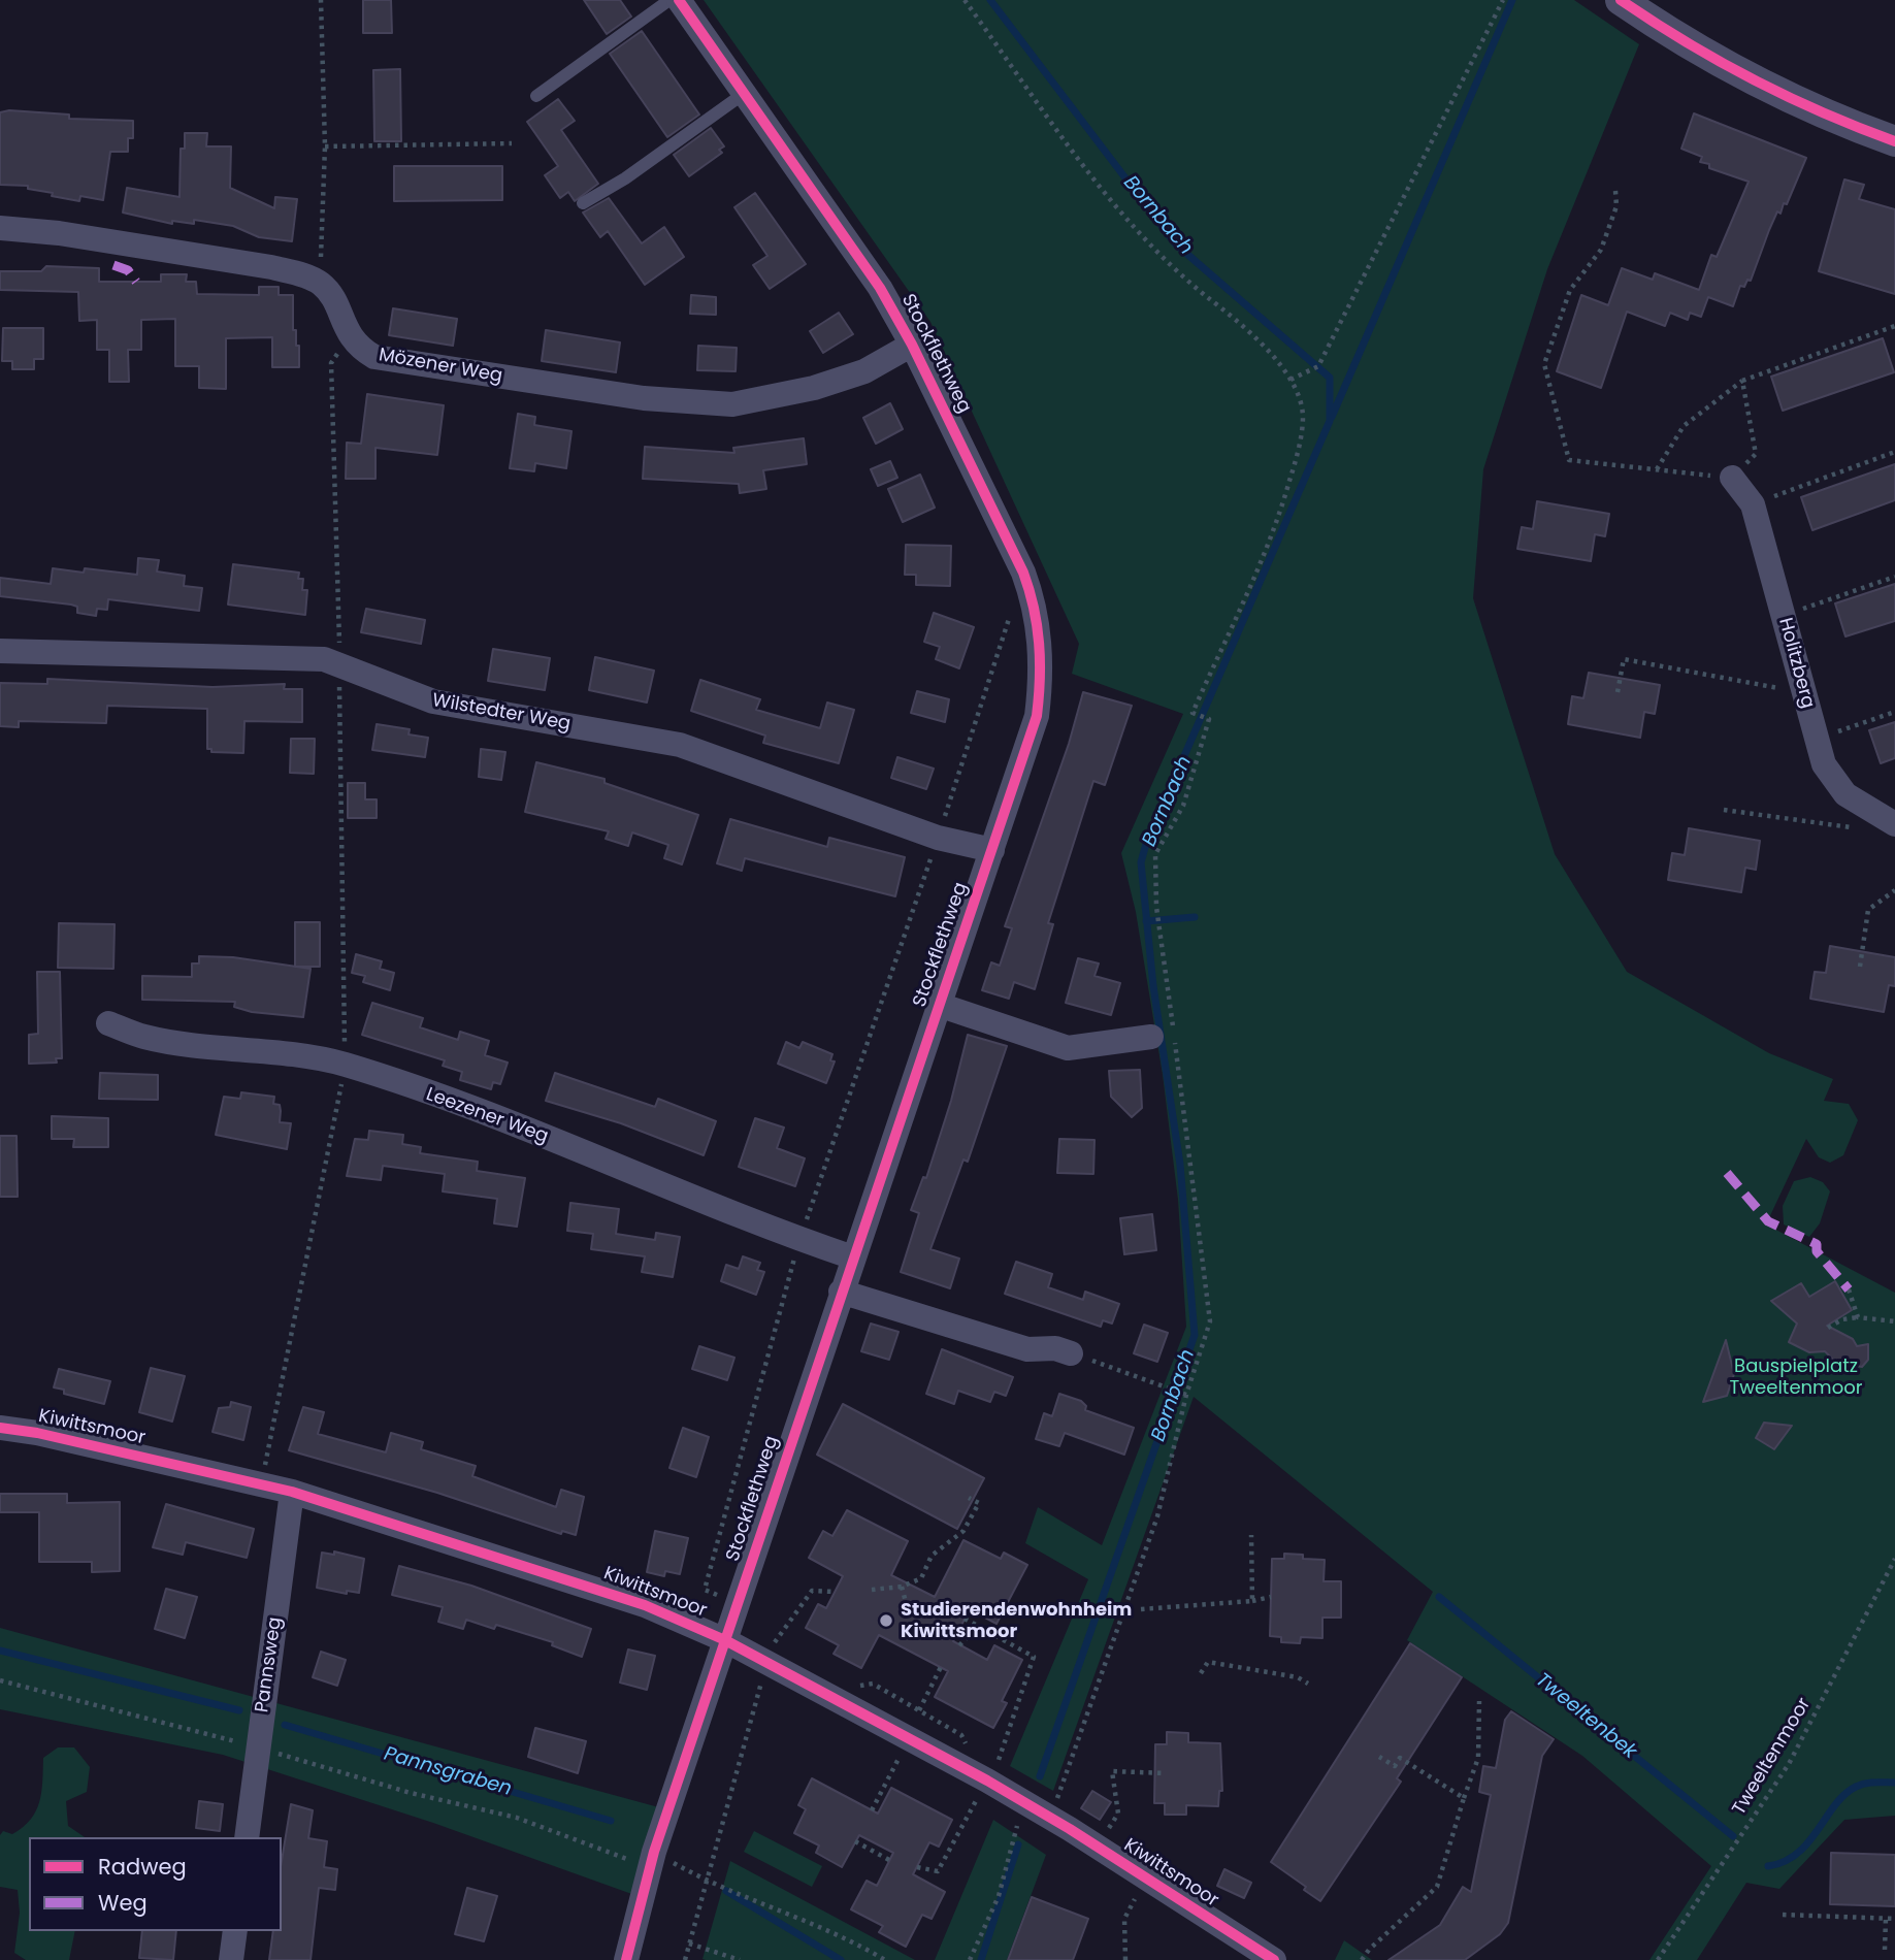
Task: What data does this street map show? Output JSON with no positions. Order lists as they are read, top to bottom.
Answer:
{
  "streets": {
    "street": [
      "Stockflethweg",
      "Mözener Weg",
      "Holitzberg",
      "Wilstedter Weg",
      "Leezener Weg",
      "Kiwittsmoor",
      "Pannsweg"
    ],
    "path": ["Tweeltenmoor"]
  },
  "crossings": [
    ["Stockflethweg", "Mözener Weg"],
    ["Stockflethweg", "Wilstedter Weg"],
    ["Stockflethweg", "Leezener Weg"],
    ["Stockflethweg", "Kiwittsmoor"],
    ["Kiwittsmoor", "Pannsweg"]
  ],
  "water": ["Bornbach", "Tweeltenbek", "Pannsgraben"],
  "parks": ["Bauspielplatz Tweeltenmoor"],
  "places": ["Studierendenwohnheim Kiwittsmoor"],
  "legend": ["Radweg", "Weg"]
}
